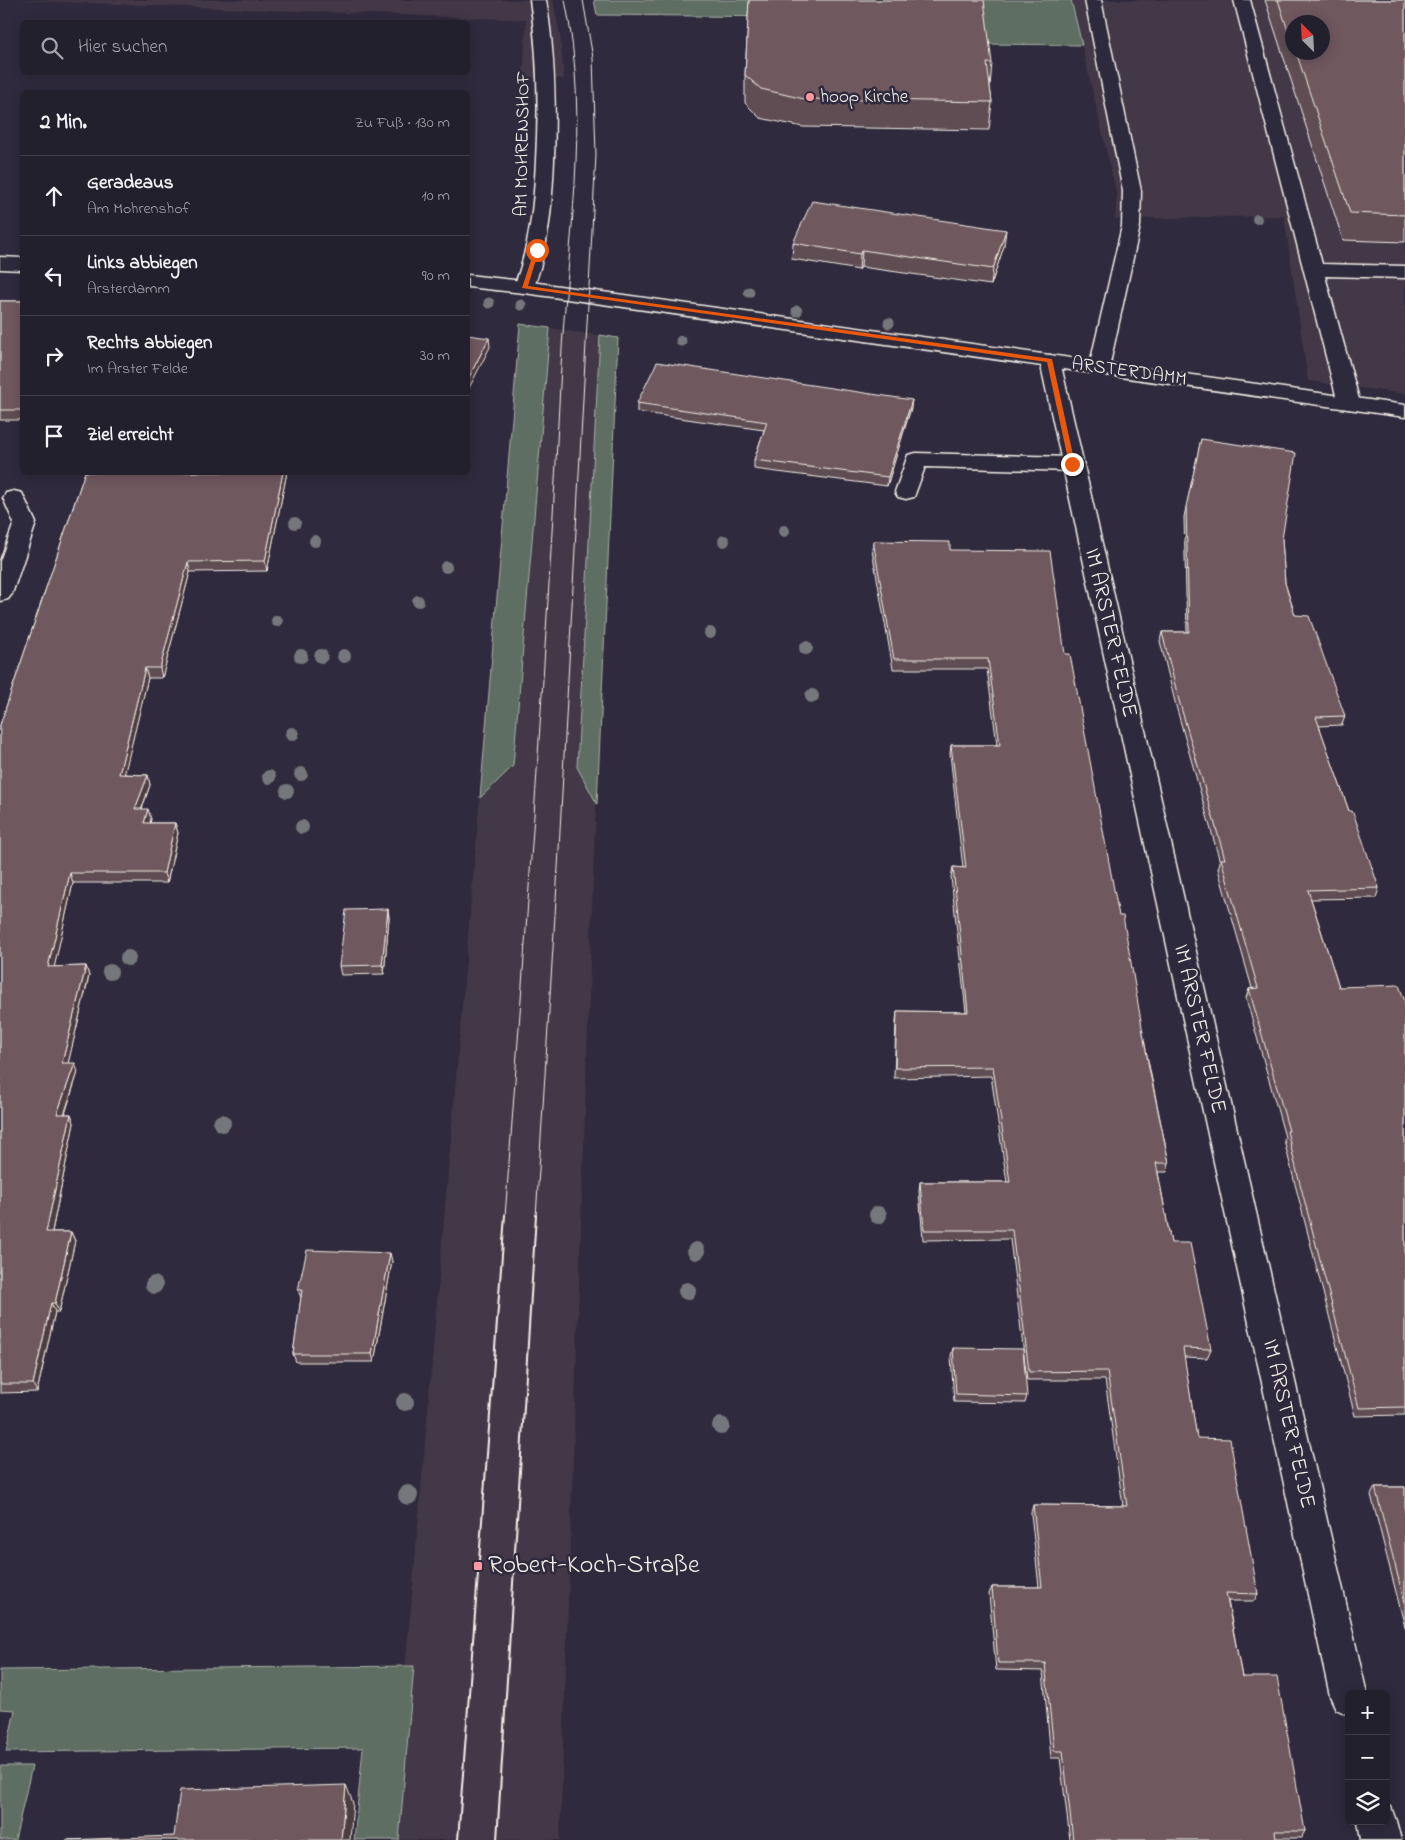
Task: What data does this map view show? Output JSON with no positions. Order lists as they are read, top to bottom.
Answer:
{
  "streets": {
    "street": ["AM MOHRENSHOF", "ARSTERDAMM", "IM ARSTER FELDE"]
  },
  "crossings": [
    ["AM MOHRENSHOF", "ARSTERDAMM"],
    ["ARSTERDAMM", "IM ARSTER FELDE"]
  ],
  "places": {
    "other": ["hoop Kirche"],
    "transit": ["Robert-Koch-Straße"]
  },
  "north": "top left",
  "page": {
    "search": "Hier suchen",
    "heading": ["2 Min.", "Zu Fuß · 130 m"],
    "list": [
      ["Geradeaus", "Am Mohrenshof", "10 m"],
      ["Links abbiegen", "Arsterdamm", "90 m"],
      ["Rechts abbiegen", "Im Arster Felde", "30 m"],
      "Ziel erreicht"
    ],
    "map_buttons": ["+", "−"]
  }
}
